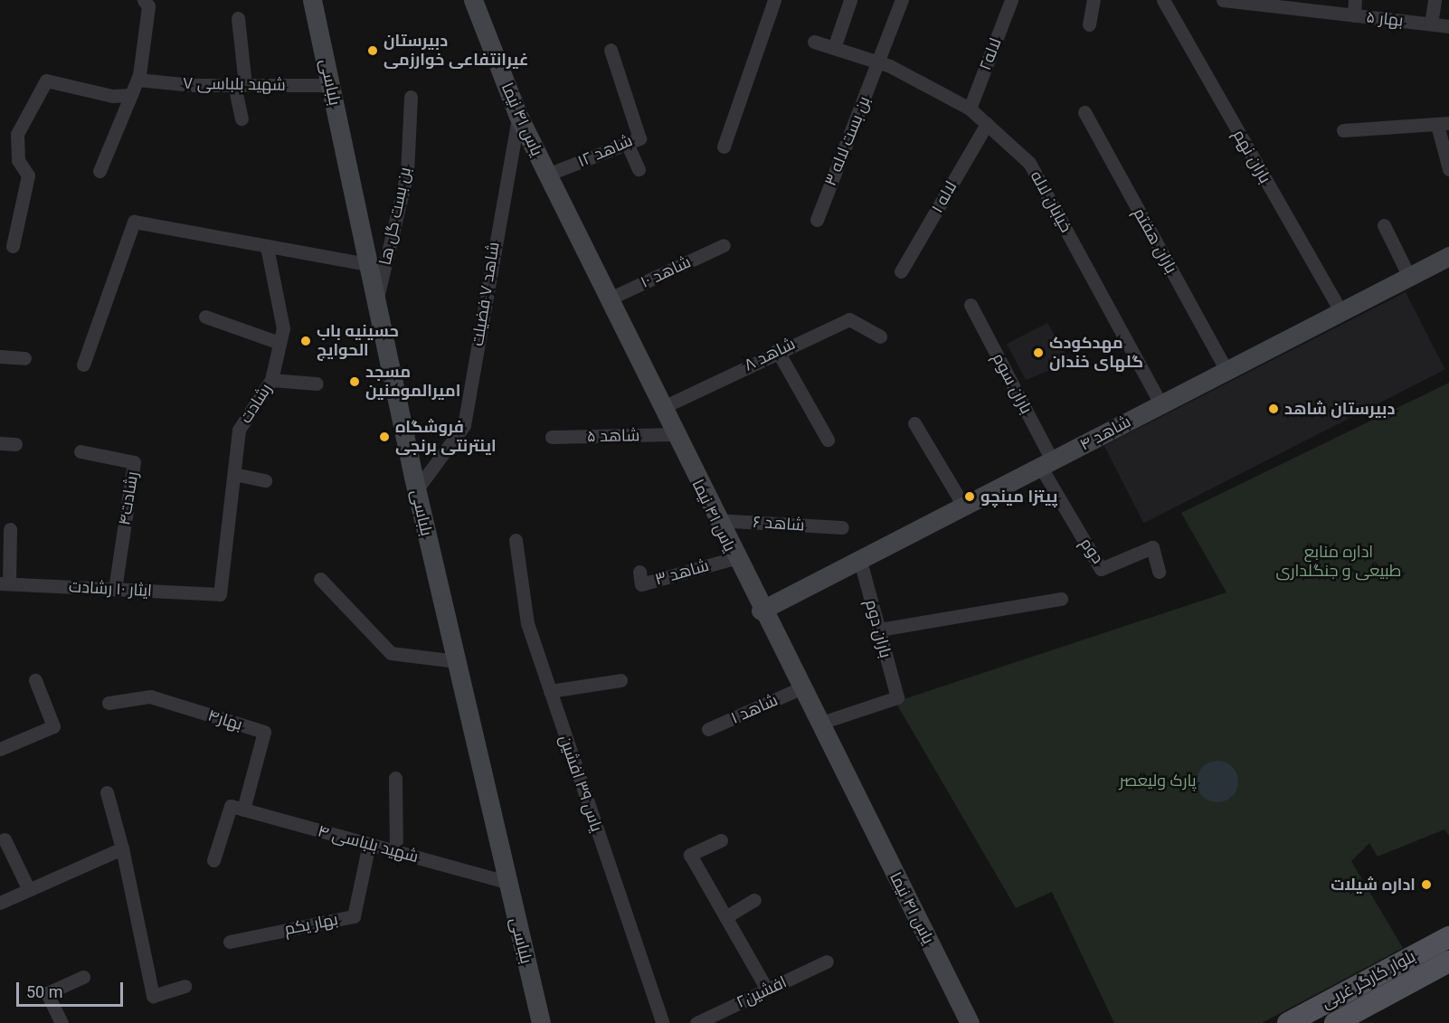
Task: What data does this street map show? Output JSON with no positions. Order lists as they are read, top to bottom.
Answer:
{
  "streets": {
    "main road": ["بلوار کارگر غربی"],
    "street": [
      "بهار ۵",
      "لاله۲",
      "بلباسی",
      "شهید بلباسی ۷",
      "یاس ۴۱ نیما",
      "بن بست لاله ۳",
      "شاهد ۱۲",
      "باران نهم",
      "لاله ۱",
      "خیابان لاله",
      "بن بست گل ها",
      "باران هفتم",
      "شاهد ۱۰",
      "شاهد ۷ فضیلت",
      "شاهد ۸",
      "باران سوم",
      "رشادت",
      "شاهد ۴",
      "شاهد ۵",
      "رشادت۴",
      "شاهد ۶",
      "دوم",
      "شاهد ۳",
      "ایثار ۱۰ رشادت",
      "باران دوم",
      "شاهد ۱",
      "بهار۴",
      "یاس ۳۹ افشین",
      "شهید بلباسی ۴",
      "بهار یکم",
      "افشین۲"
    ]
  },
  "crossings": [
    ["لاله۲", "خیابان لاله"],
    ["بلباسی", "شهید بلباسی ۷"],
    ["بلباسی", "بن بست گل ها"],
    ["بلباسی", "شاهد ۷ فضیلت"],
    ["بلباسی", "شهید بلباسی ۴"],
    ["یاس ۴۱ نیما", "شاهد ۱۲"],
    ["یاس ۴۱ نیما", "شاهد ۱۰"],
    ["یاس ۴۱ نیما", "شاهد ۷ فضیلت"],
    ["یاس ۴۱ نیما", "شاهد ۸"],
    ["یاس ۴۱ نیما", "شاهد ۴"],
    ["یاس ۴۱ نیما", "شاهد ۵"],
    ["یاس ۴۱ نیما", "شاهد ۶"],
    ["یاس ۴۱ نیما", "شاهد ۳"],
    ["یاس ۴۱ نیما", "باران دوم"],
    ["یاس ۴۱ نیما", "شاهد ۱"],
    ["بن بست لاله ۳", "خیابان لاله"],
    ["باران نهم", "شاهد ۴"],
    ["لاله ۱", "خیابان لاله"],
    ["خیابان لاله", "شاهد ۴"],
    ["باران هفتم", "شاهد ۴"],
    ["باران سوم", "شاهد ۴"],
    ["باران سوم", "دوم"],
    ["رشادت", "ایثار ۱۰ رشادت"],
    ["شاهد ۴", "دوم"],
    ["شاهد ۴", "باران دوم"],
    ["رشادت۴", "ایثار ۱۰ رشادت"],
    ["بهار۴", "شهید بلباسی ۴"],
    ["شهید بلباسی ۴", "بهار یکم"]
  ],
  "parks": ["اداره منابع طبیعی و جنگلداری", "پارک ولیعصر"],
  "places": [
    "دبیرستان غیرانتفاعی خوارزمی",
    "حسینیه باب الحوایج",
    "مهدکودک گلهای خندان",
    "مسجد امیرالمومنین",
    "دبیرستان شاهد",
    "فروشگاه اینترنتی برنجی",
    "پیتزا مینچو",
    "اداره شیلات"
  ],
  "scale_bar": "50 m"
}
